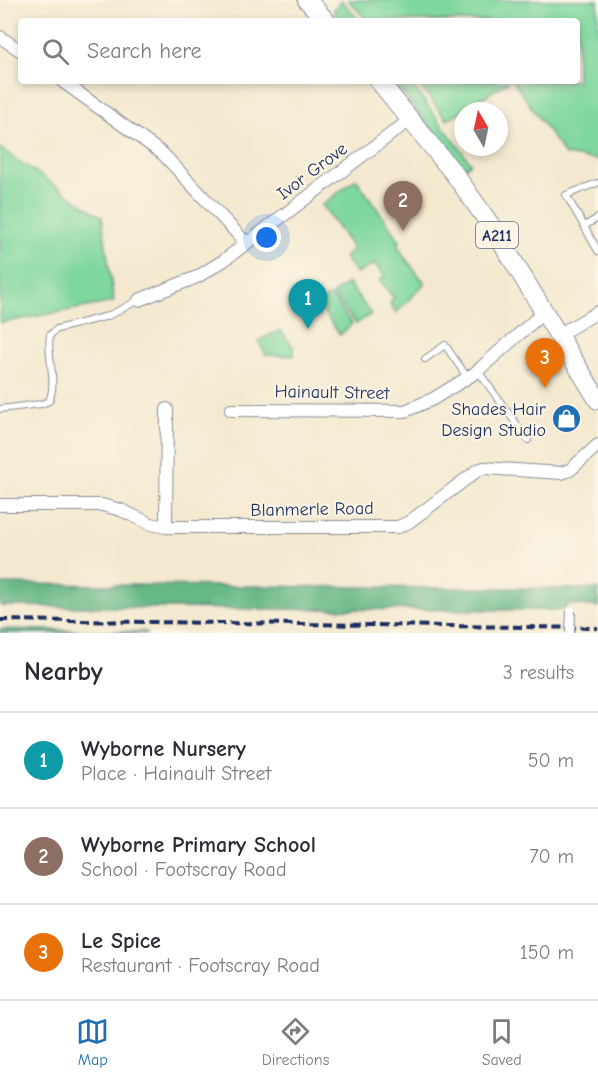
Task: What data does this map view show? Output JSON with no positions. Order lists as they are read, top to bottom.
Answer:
{
  "streets": {
    "main road": ["A211"],
    "street": ["Ivor Grove", "Hainault Street", "Blanmerle Road"]
  },
  "crossings": [
    ["Ivor Grove", "A211"],
    ["A211", "Hainault Street"]
  ],
  "places": {
    "shop": ["Shades Hair Design Studio"]
  },
  "north": "top",
  "page": {
    "search": "Search here",
    "pins": ["2", "1", "3"],
    "heading": ["Nearby", "3 results"],
    "list": [
      {
        "mark": "1",
        "name": "Wyborne Nursery",
        "note": "Place · Hainault Street",
        "value": "50 m"
      },
      {
        "mark": "2",
        "name": "Wyborne Primary School",
        "note": "School · Footscray Road",
        "value": "70 m"
      },
      {
        "mark": "3",
        "name": "Le Spice",
        "note": "Restaurant · Footscray Road",
        "value": "150 m"
      }
    ],
    "nav": ["Map", "Directions", "Saved"]
  }
}
